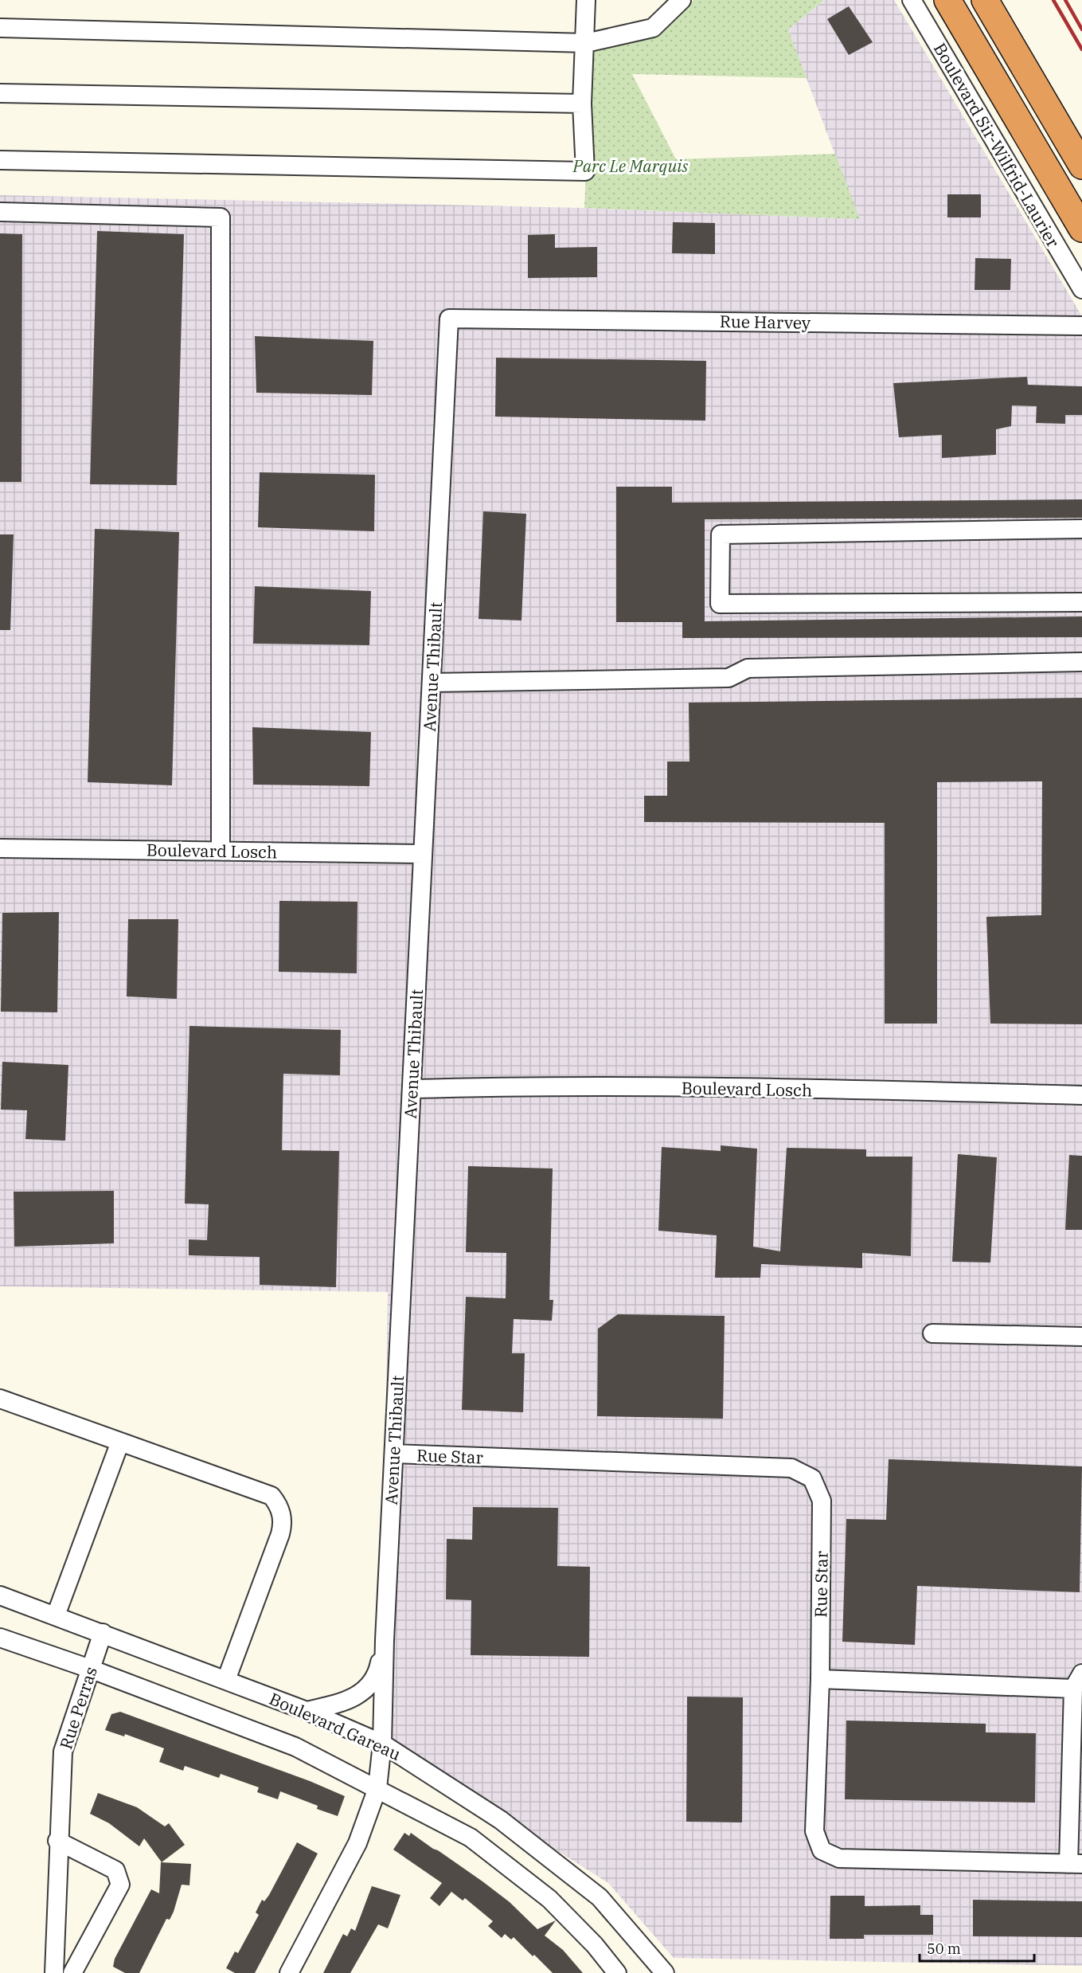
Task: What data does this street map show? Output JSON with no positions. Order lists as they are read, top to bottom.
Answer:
{
  "streets": {
    "highway": ["Boulevard Sir-Wilfrid-Laurier"],
    "street": [
      "Rue Harvey",
      "Avenue Thibault",
      "Boulevard Losch",
      "Rue Star",
      "Rue Perras",
      "Boulevard Gareau"
    ]
  },
  "crossings": [
    ["Rue Harvey", "Avenue Thibault"],
    ["Avenue Thibault", "Boulevard Losch"],
    ["Avenue Thibault", "Rue Star"],
    ["Avenue Thibault", "Boulevard Gareau"],
    ["Rue Perras", "Boulevard Gareau"]
  ],
  "parks": ["Parc Le Marquis"],
  "scale_bar": "50 m"
}
